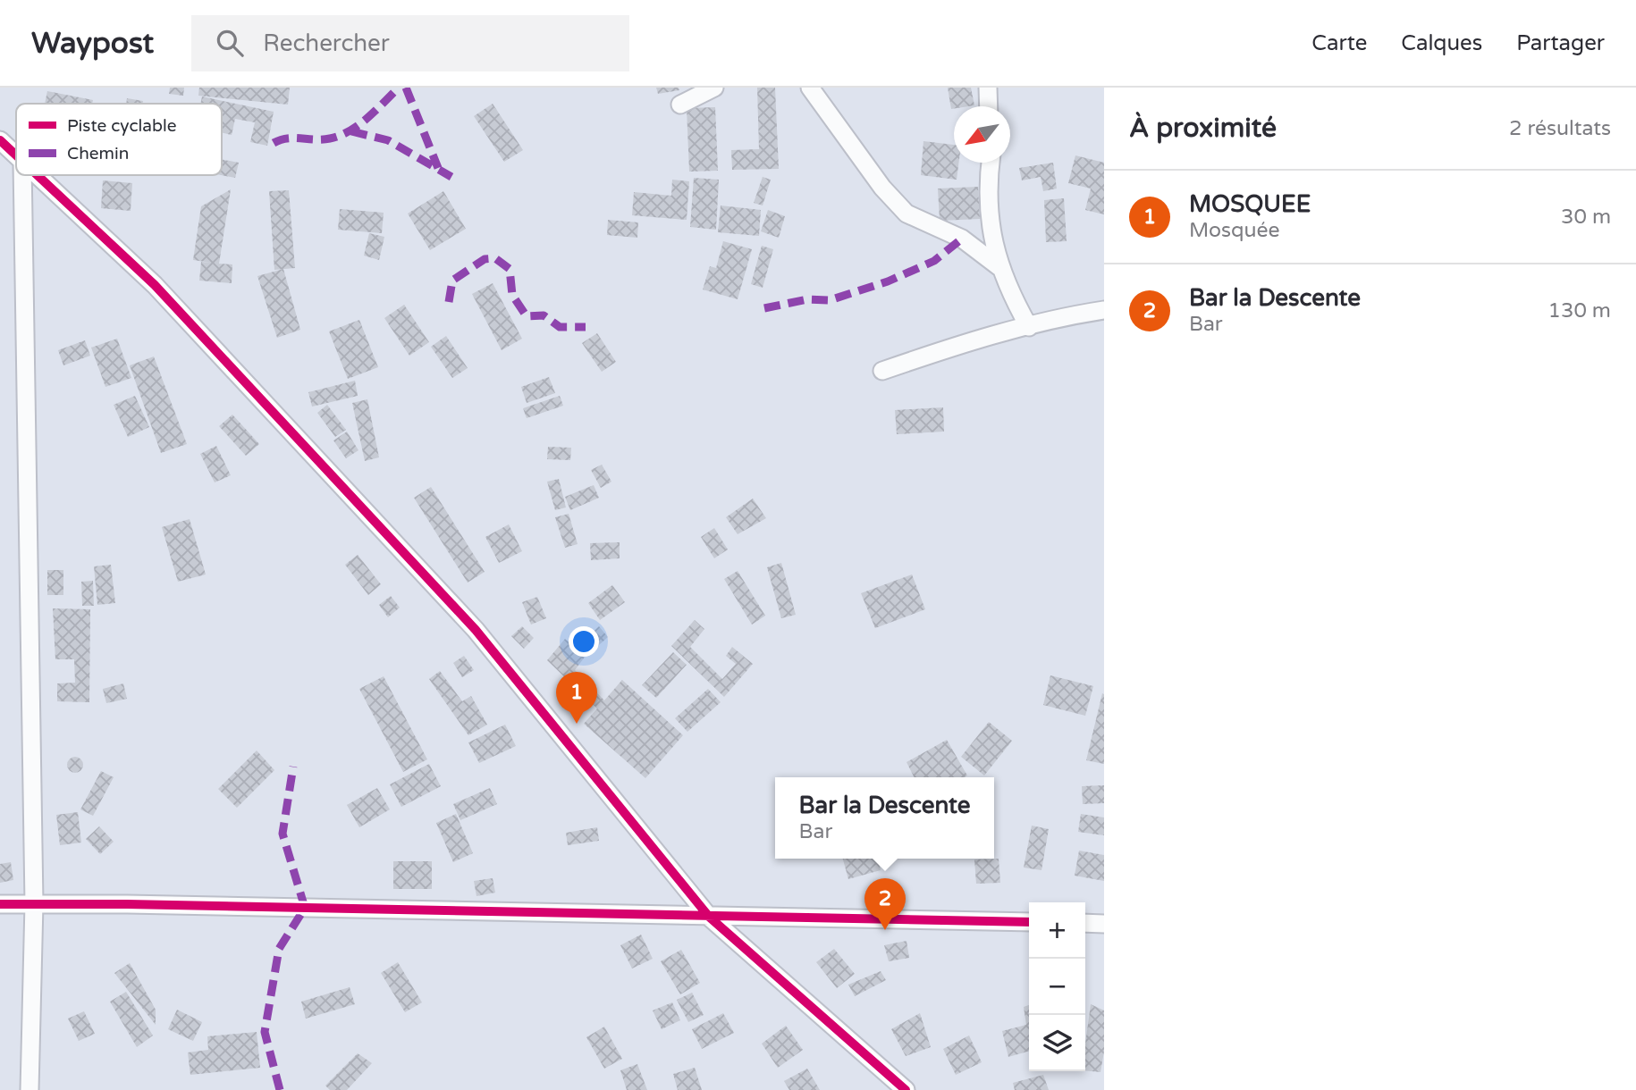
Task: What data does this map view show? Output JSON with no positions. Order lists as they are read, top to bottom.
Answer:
{
  "legend": ["Piste cyclable", "Chemin"],
  "north": "bottom left",
  "page": {
    "header": "Waypost",
    "search": "Rechercher",
    "nav": ["Carte", "Calques", "Partager"],
    "heading": ["À proximité", "2 résultats"],
    "list": [
      {
        "mark": "1",
        "name": "MOSQUEE",
        "note": "Mosquée",
        "value": "30 m"
      },
      {
        "mark": "2",
        "name": "Bar la Descente",
        "note": "Bar",
        "value": "130 m"
      }
    ],
    "pins": ["1", "2"],
    "popup": ["Bar la Descente", "Bar"],
    "map_buttons": ["+", "−"]
  }
}
